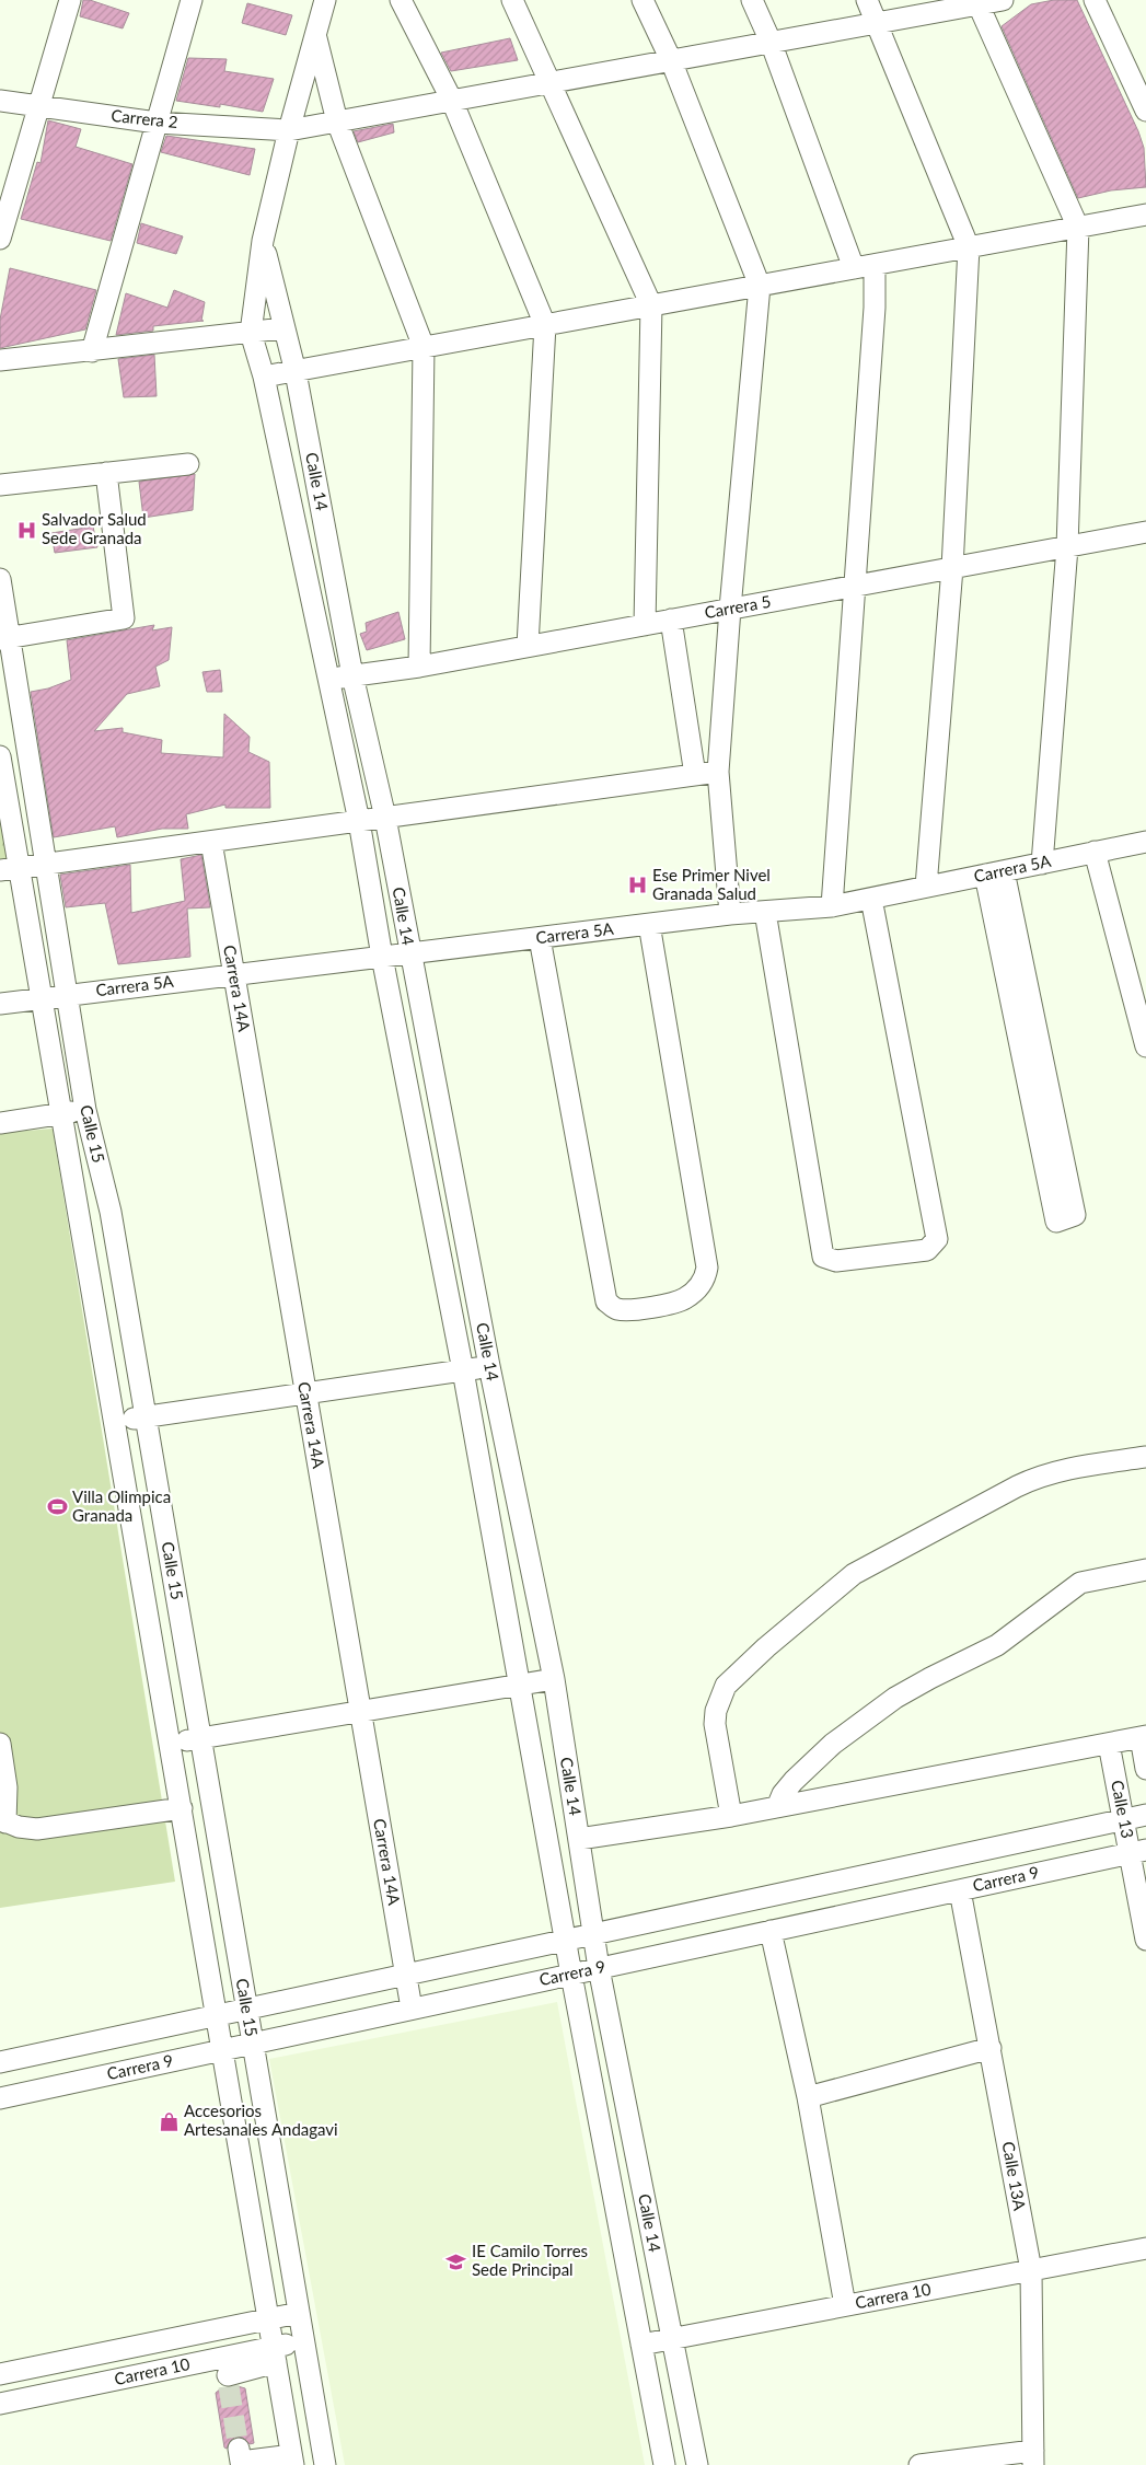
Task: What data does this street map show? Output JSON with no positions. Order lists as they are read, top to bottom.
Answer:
{
  "streets": {
    "street": [
      "Carrera 2",
      "Calle 14",
      "Carrera 5",
      "Carrera 5A",
      "Carrera 14A",
      "Calle 15",
      "Calle 13",
      "Carrera 9",
      "Calle 13A",
      "Carrera 10"
    ]
  },
  "crossings": [
    ["Carrera 2", "Calle 14"],
    ["Calle 14", "Carrera 5"],
    ["Calle 14", "Carrera 5A"],
    ["Calle 14", "Carrera 9"],
    ["Calle 14", "Carrera 10"],
    ["Carrera 5A", "Carrera 14A"],
    ["Carrera 5A", "Calle 15"],
    ["Carrera 14A", "Carrera 9"],
    ["Calle 15", "Carrera 9"],
    ["Calle 15", "Carrera 10"],
    ["Calle 13", "Carrera 9"],
    ["Carrera 9", "Calle 13A"],
    ["Calle 13A", "Carrera 10"]
  ],
  "places": {
    "hospital": ["Salvador Salud Sede Granada", "Ese Primer Nivel Granada Salud"],
    "sports": ["Villa Olimpica Granada"],
    "shop": ["Accesorios Artesanales Andagavi"],
    "school or university": ["IE Camilo Torres Sede Principal"]
  }
}
